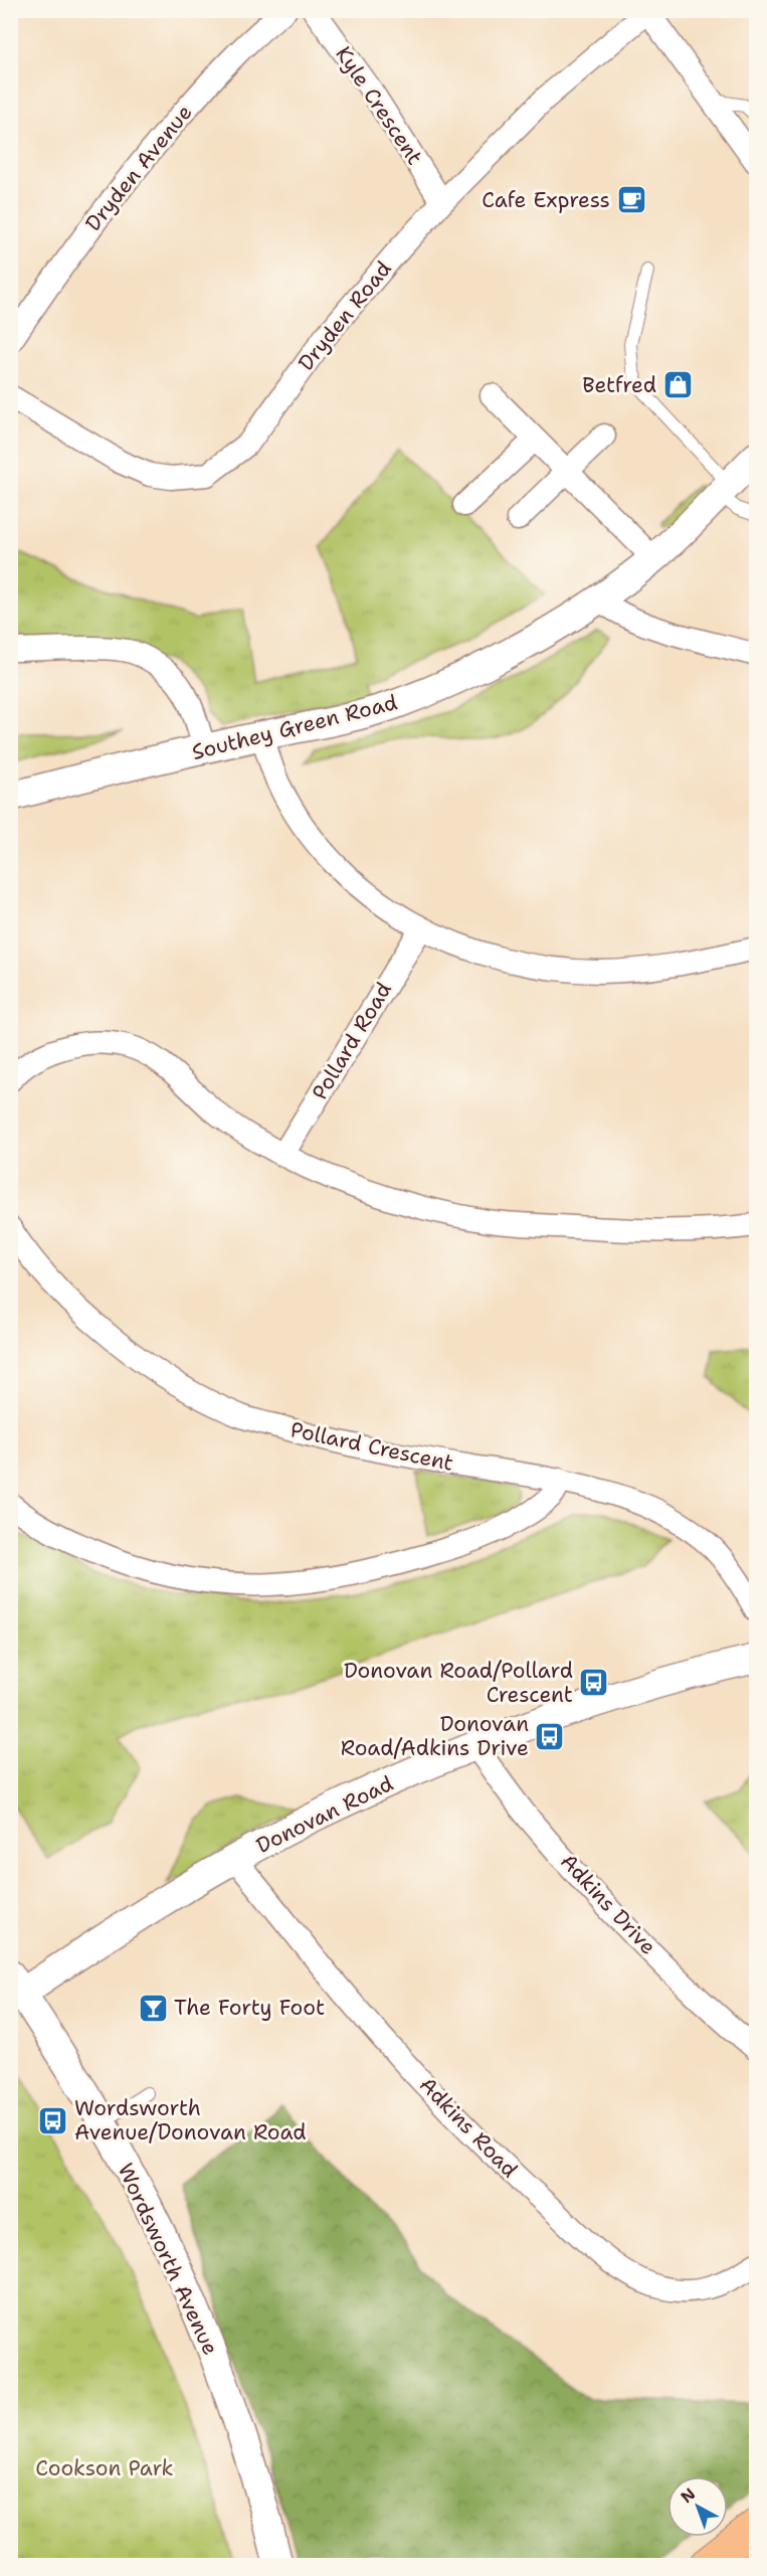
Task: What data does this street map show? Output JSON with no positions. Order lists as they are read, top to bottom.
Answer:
{
  "streets": {
    "street": [
      "Kyle Crescent",
      "Dryden Avenue",
      "Dryden Road",
      "Southey Green Road",
      "Pollard Road",
      "Pollard Crescent",
      "Donovan Road",
      "Adkins Drive",
      "Adkins Road",
      "Wordsworth Avenue"
    ]
  },
  "crossings": [
    ["Kyle Crescent", "Dryden Road"],
    ["Donovan Road", "Adkins Drive"],
    ["Donovan Road", "Adkins Road"],
    ["Donovan Road", "Wordsworth Avenue"]
  ],
  "parks": ["Cookson Park"],
  "places": {
    "cafe": ["Cafe Express"],
    "shop": ["Betfred"],
    "bus stop": ["Donovan Road/Pollard Crescent", "Donovan Road/Adkins Drive", "Wordsworth Avenue/Donovan Road"],
    "bar": ["The Forty Foot"]
  },
  "north": "top left"
}
